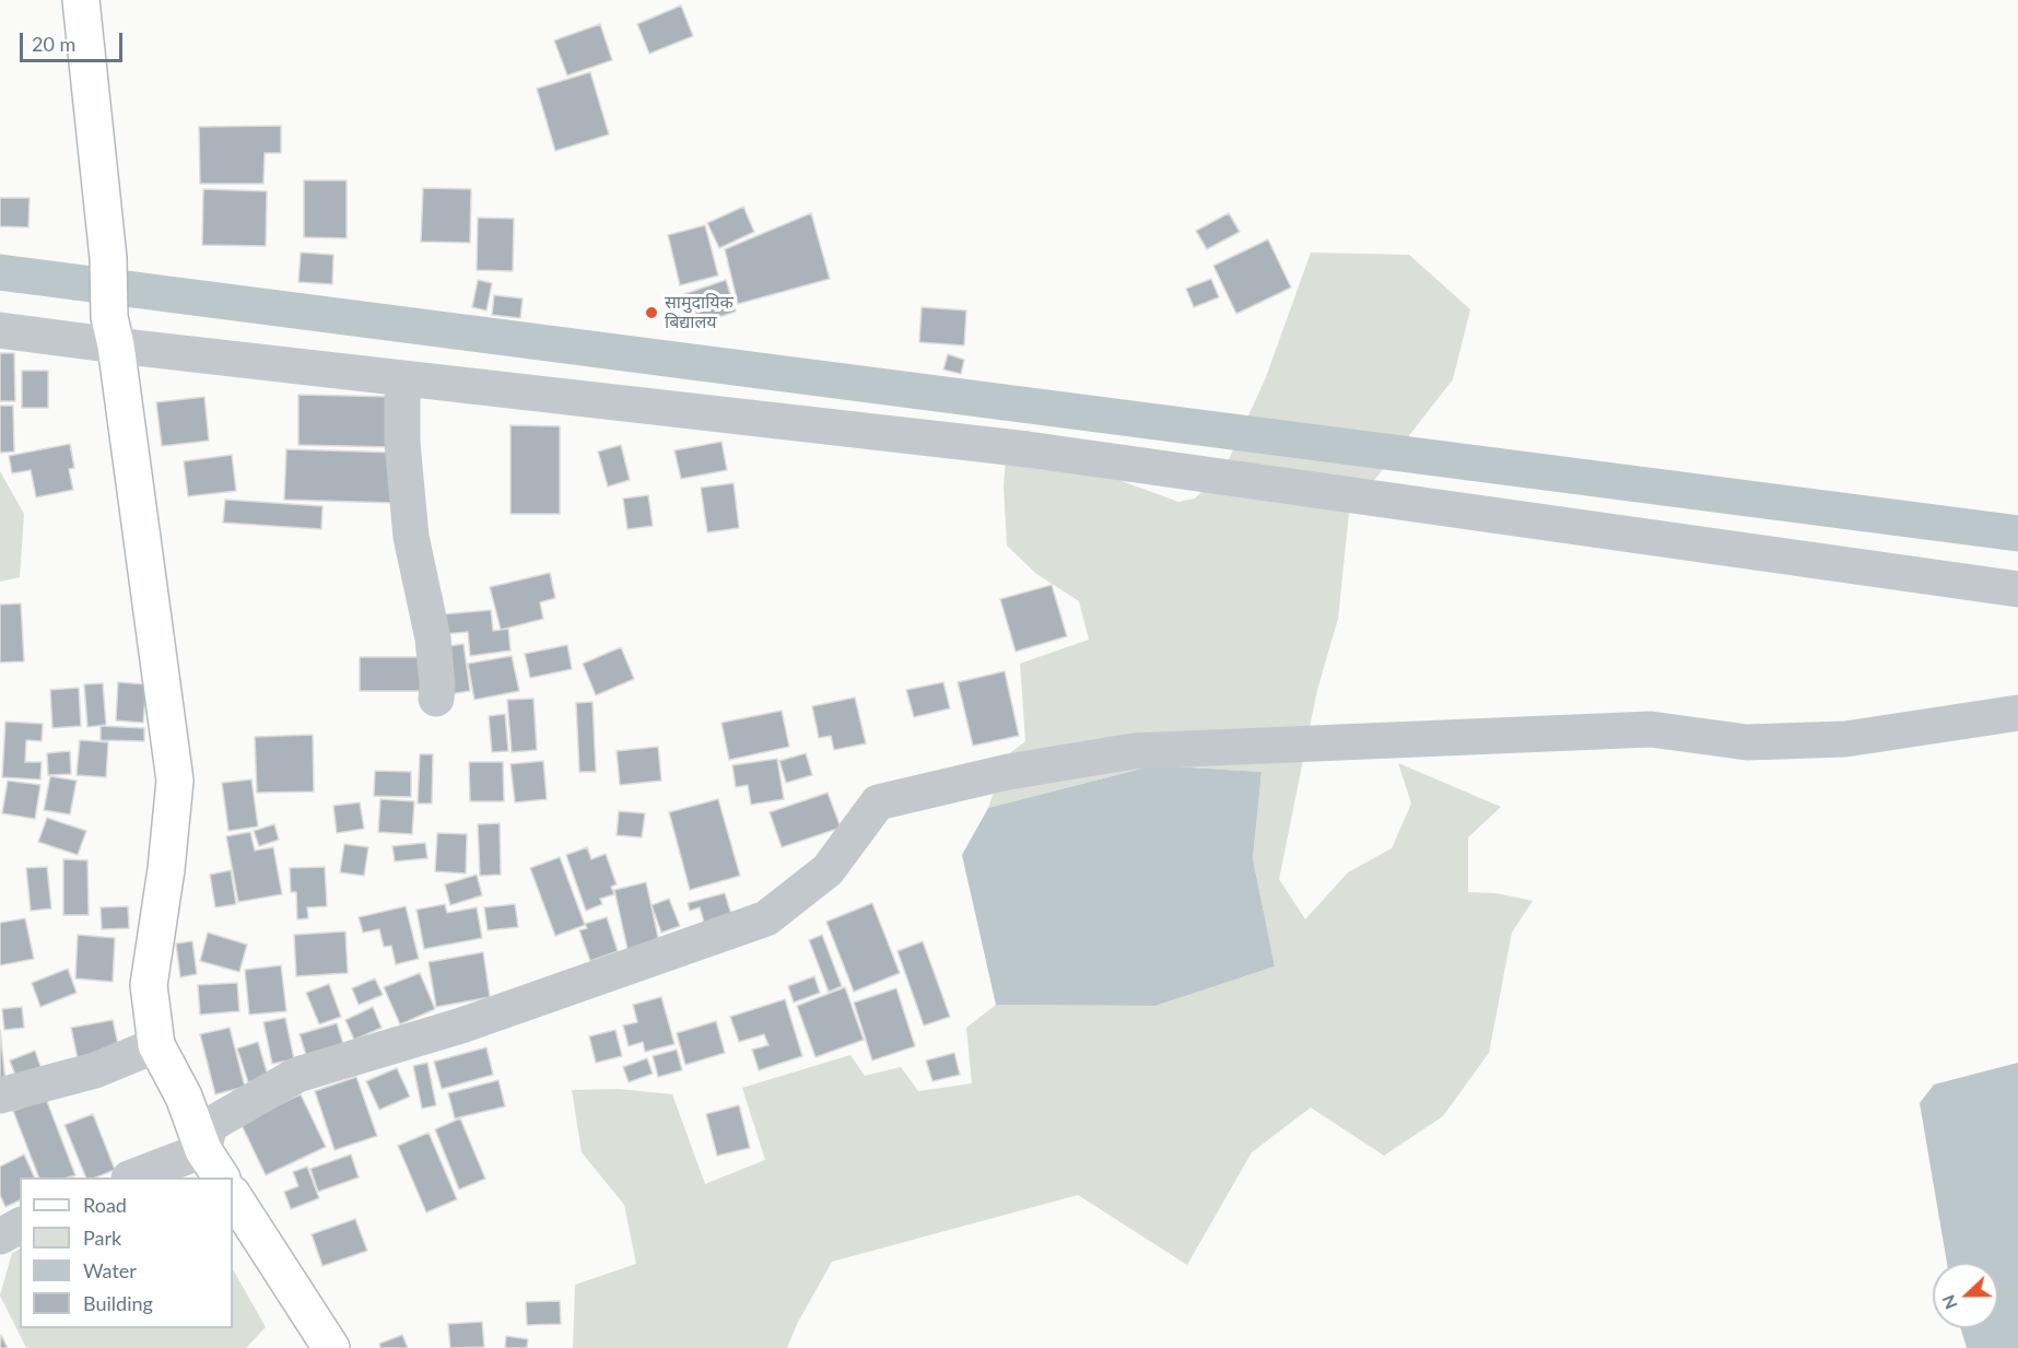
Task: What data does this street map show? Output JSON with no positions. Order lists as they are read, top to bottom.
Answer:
{
  "places": ["सामुदायिक बिद्यालय"],
  "legend": [
    "Road",
    "Park",
    "Water",
    "Building"
  ],
  "scale_bar": "20 m",
  "north": "left"
}
